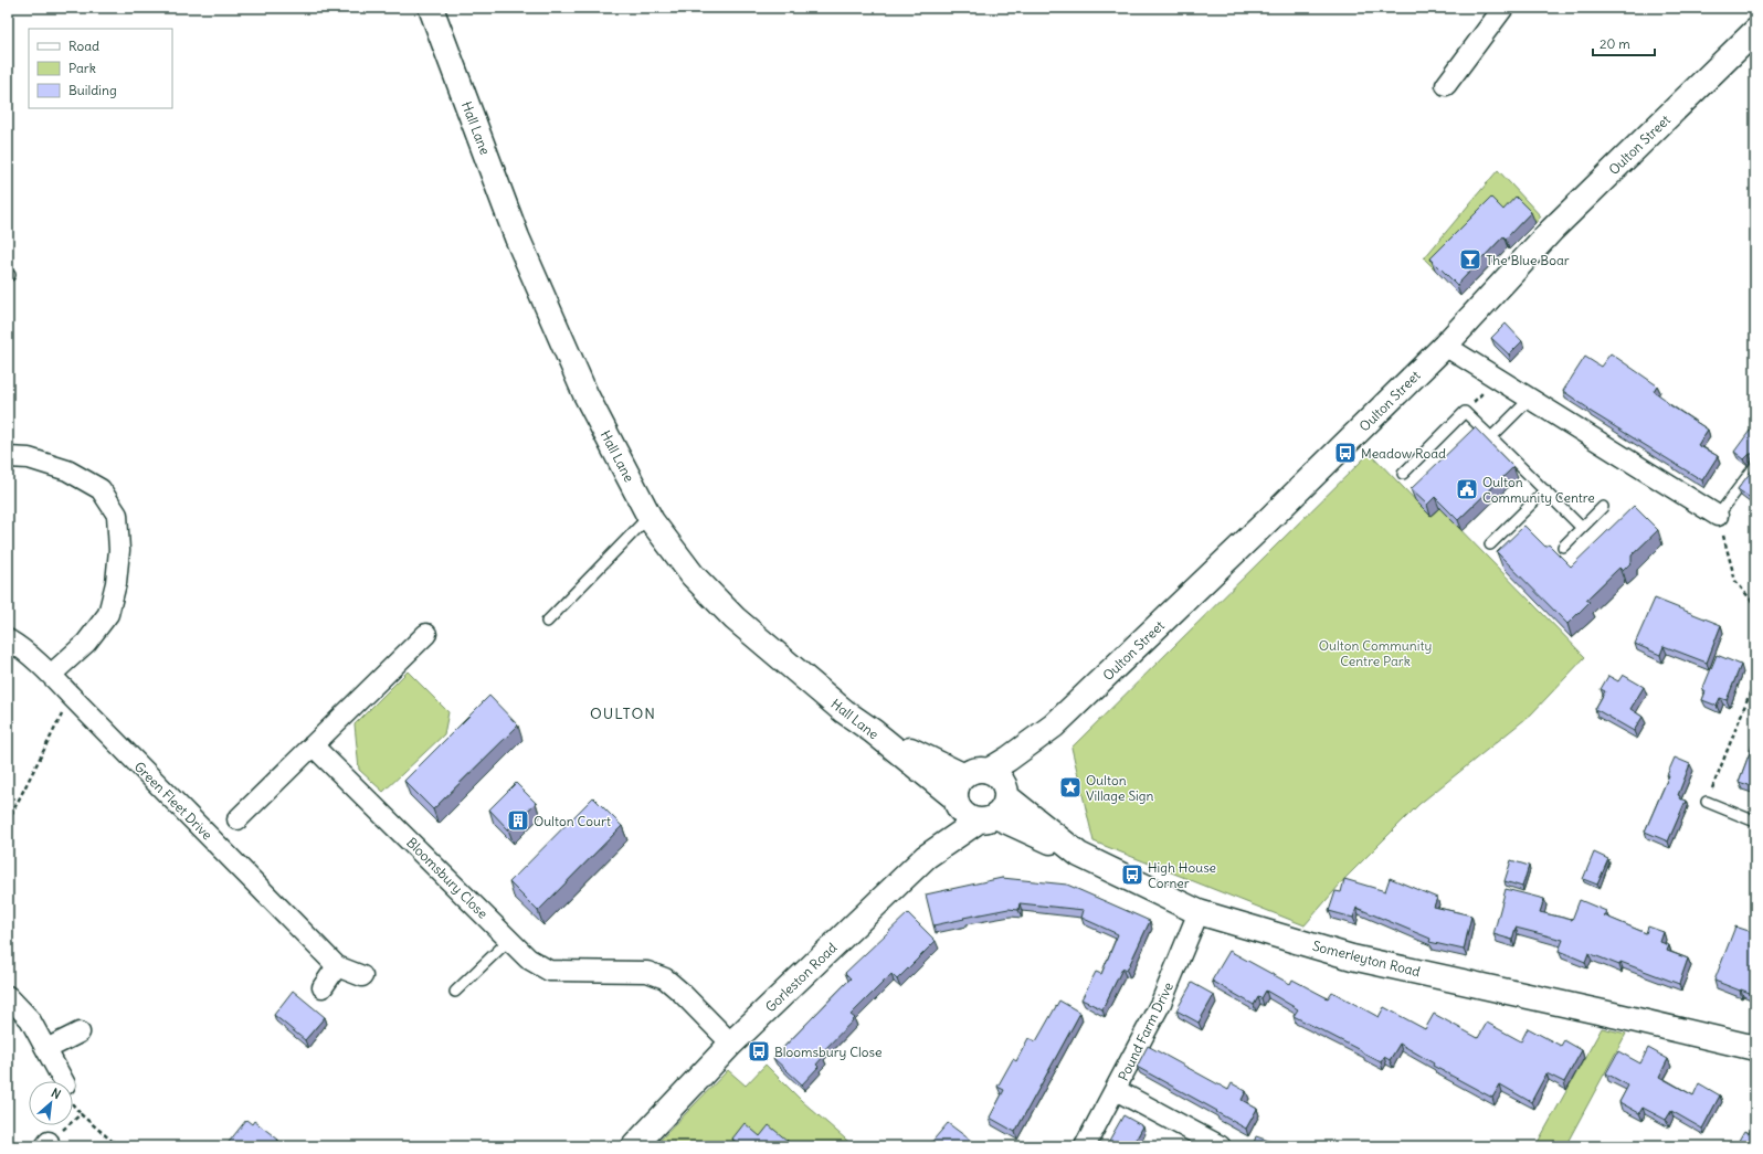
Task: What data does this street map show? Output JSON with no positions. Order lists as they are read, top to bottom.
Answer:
{
  "streets": {
    "main road": [
      "Hall Lane",
      "Oulton Street",
      "Somerleyton Road",
      "Gorleston Road"
    ],
    "street": ["Green Fleet Drive", "Bloomsbury Close", "Pound Farm Drive"]
  },
  "crossings": [
    ["Hall Lane", "Oulton Street"],
    ["Hall Lane", "Somerleyton Road"],
    ["Hall Lane", "Gorleston Road"],
    ["Oulton Street", "Somerleyton Road"],
    ["Oulton Street", "Gorleston Road"],
    ["Bloomsbury Close", "Gorleston Road"],
    ["Somerleyton Road", "Gorleston Road"],
    ["Somerleyton Road", "Pound Farm Drive"]
  ],
  "districts": ["OULTON"],
  "parks": ["Oulton Community Centre Park"],
  "places": {
    "bar": ["The Blue Boar"],
    "bus stop": ["Meadow Road", "High House Corner", "Bloomsbury Close"],
    "public building": ["Oulton Community Centre"],
    "place": ["Oulton Village Sign"],
    "building": ["Oulton Court"]
  },
  "legend": ["Road", "Park", "Building"],
  "scale_bar": "20 m",
  "north": "top right"
}
